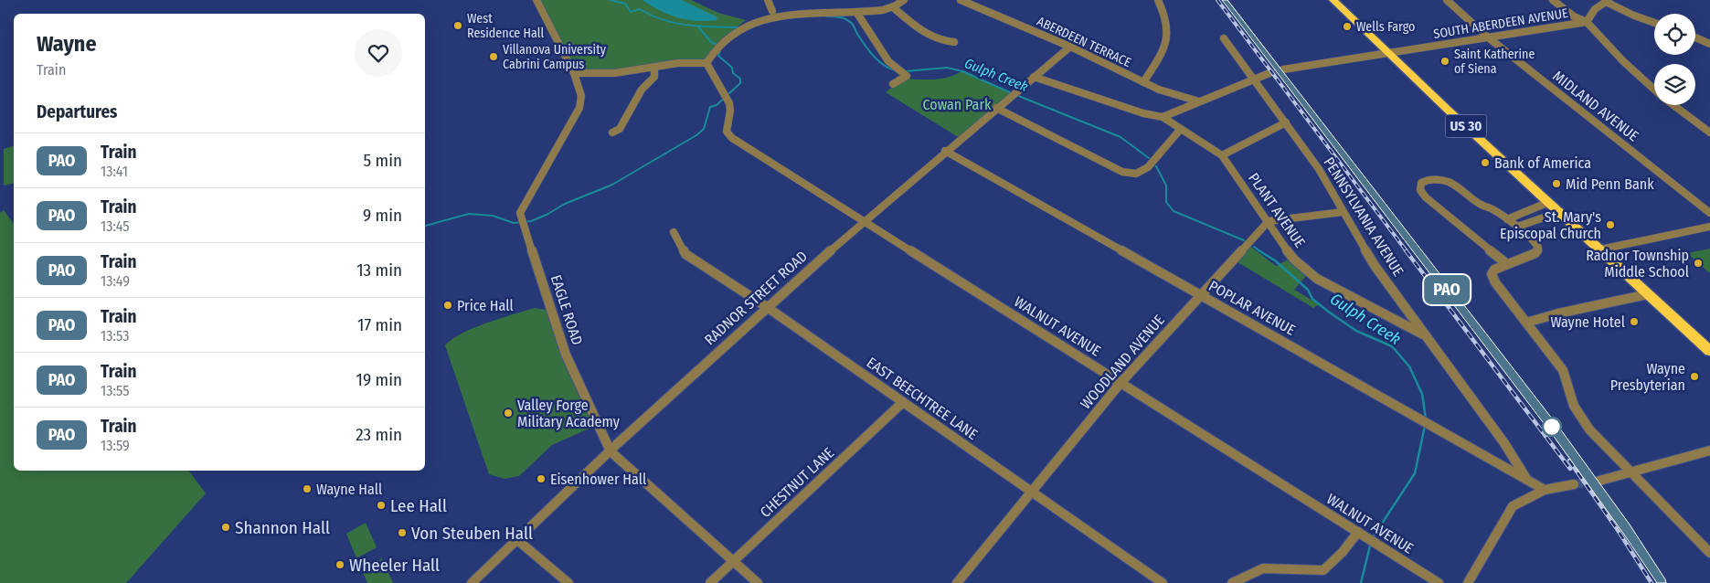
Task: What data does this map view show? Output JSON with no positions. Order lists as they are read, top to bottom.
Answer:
{
  "streets": {
    "highway": ["US 30"],
    "street": [
      "SOUTH ABERDEEN AVENUE",
      "ABERDEEN TERRACE",
      "MIDLAND AVENUE",
      "PLANT AVENUE",
      "PENNSYLVANIA AVENUE",
      "RADNOR STREET ROAD",
      "POPLAR AVENUE",
      "EAGLE ROAD",
      "WALNUT AVENUE",
      "WOODLAND AVENUE",
      "EAST BEECHTREE LANE",
      "CHESTNUT LANE"
    ]
  },
  "crossings": [
    ["SOUTH ABERDEEN AVENUE", "MIDLAND AVENUE"],
    ["SOUTH ABERDEEN AVENUE", "US 30"],
    ["ABERDEEN TERRACE", "RADNOR STREET ROAD"],
    ["PLANT AVENUE", "PENNSYLVANIA AVENUE"],
    ["PLANT AVENUE", "WOODLAND AVENUE"],
    ["PENNSYLVANIA AVENUE", "POPLAR AVENUE"],
    ["RADNOR STREET ROAD", "POPLAR AVENUE"],
    ["RADNOR STREET ROAD", "EAGLE ROAD"],
    ["RADNOR STREET ROAD", "WALNUT AVENUE"],
    ["RADNOR STREET ROAD", "EAST BEECHTREE LANE"],
    ["POPLAR AVENUE", "WOODLAND AVENUE"],
    ["EAGLE ROAD", "CHESTNUT LANE"],
    ["WALNUT AVENUE", "WOODLAND AVENUE"],
    ["WOODLAND AVENUE", "EAST BEECHTREE LANE"],
    ["EAST BEECHTREE LANE", "CHESTNUT LANE"]
  ],
  "water": ["Gulph Creek"],
  "parks": ["Cowan Park"],
  "places": [
    "West Residence Hall",
    "Wells Fargo",
    "Villanova University Cabrini Campus",
    "Saint Katherine of Siena",
    "Bank of America",
    "Mid Penn Bank",
    "St. Mary's Episcopal Church",
    "Radnor Township Middle School",
    "Price Hall",
    "Wayne Hotel",
    "Wayne Presbyterian",
    "Valley Forge Military Academy",
    "Eisenhower Hall",
    "Wayne Hall",
    "Lee Hall",
    "Shannon Hall",
    "Von Steuben Hall",
    "Wheeler Hall"
  ],
  "page": {
    "on_map": "PAO",
    "heading": [
      ["Wayne", "Train"],
      "Departures"
    ],
    "list": [
      {
        "mark": "PAO",
        "name": "Train",
        "note": "13:41",
        "value": "5 min"
      },
      {
        "mark": "PAO",
        "name": "Train",
        "note": "13:45",
        "value": "9 min"
      },
      {
        "mark": "PAO",
        "name": "Train",
        "note": "13:49",
        "value": "13 min"
      },
      {
        "mark": "PAO",
        "name": "Train",
        "note": "13:53",
        "value": "17 min"
      },
      {
        "mark": "PAO",
        "name": "Train",
        "note": "13:55",
        "value": "19 min"
      },
      {
        "mark": "PAO",
        "name": "Train",
        "note": "13:59",
        "value": "23 min"
      }
    ]
  }
}
